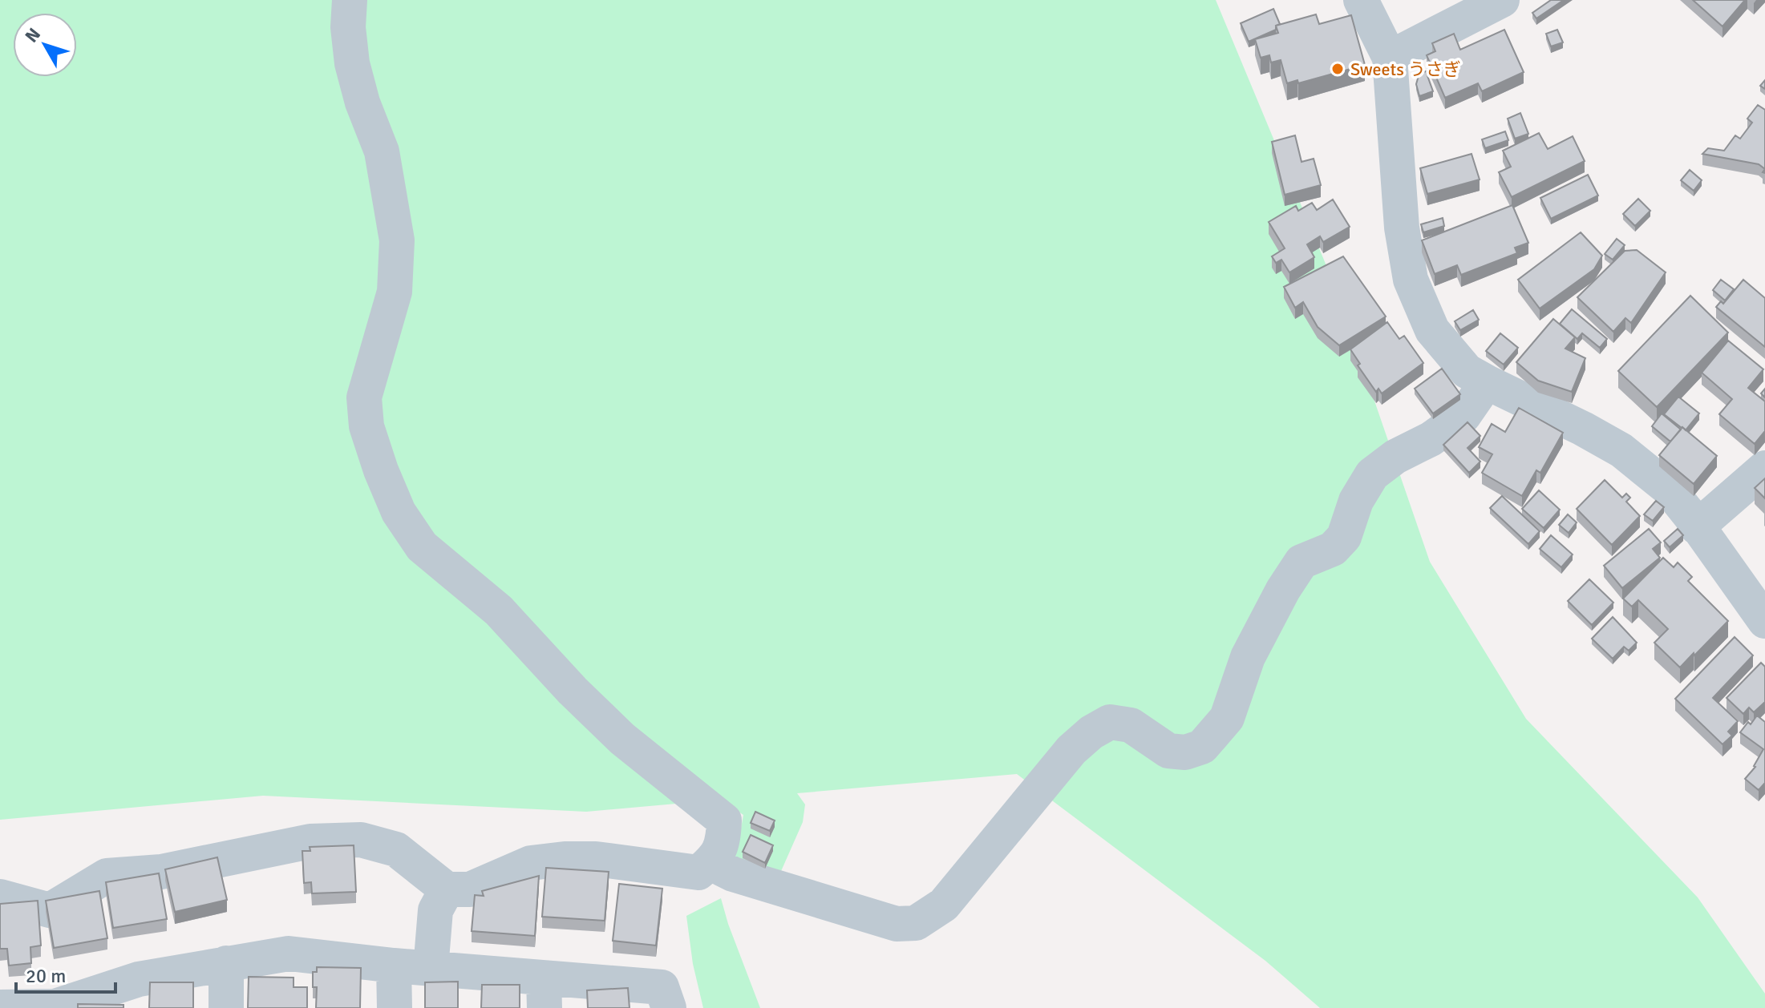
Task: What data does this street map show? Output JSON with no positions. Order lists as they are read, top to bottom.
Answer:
{
  "places": ["Sweets うさぎ"],
  "scale_bar": "20 m",
  "north": "top left"
}
